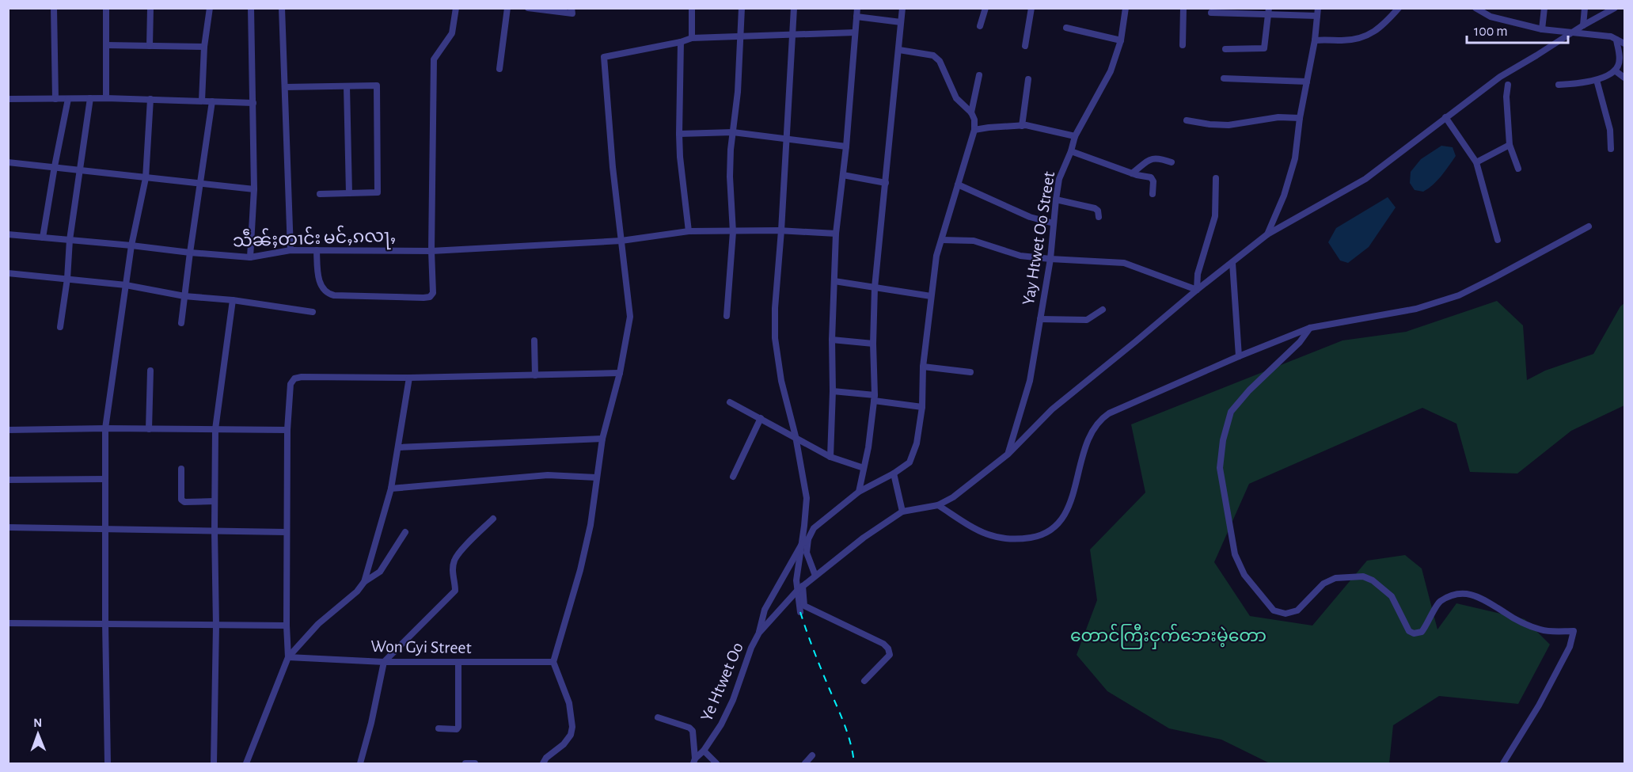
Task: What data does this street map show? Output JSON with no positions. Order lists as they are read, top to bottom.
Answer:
{
  "streets": {
    "street": [
      "သဵၼ်ႈတၢင်း မင်ႇၵလႃႇ",
      "Yay Htwet Oo Street",
      "Won Gyi Street",
      "Ye Htwet Oo"
    ]
  },
  "parks": ["တောင်ကြီးငှက်ဘေးမဲ့တော"],
  "scale_bar": "100 m",
  "north": "top"
}
